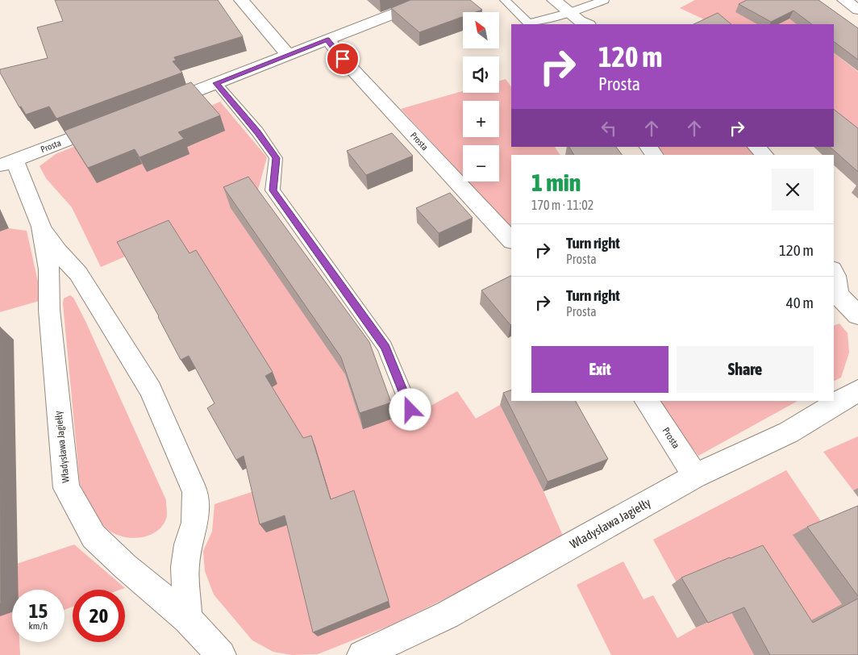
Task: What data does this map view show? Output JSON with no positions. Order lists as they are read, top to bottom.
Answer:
{
  "streets": {
    "street": ["Prosta", "Władysława Jagiełły"]
  },
  "crossings": [
    ["Prosta", "Władysława Jagiełły"]
  ],
  "north": "top left",
  "page": {
    "map_buttons": ["+", "−"],
    "turn": ["120 m", "Prosta"],
    "heading": ["1 min", "170 m · 11:02"],
    "list": [
      {
        "name": "Turn right",
        "note": "Prosta",
        "value": "120 m"
      },
      {
        "name": "Turn right",
        "note": "Prosta",
        "value": "40 m"
      }
    ],
    "buttons": ["Exit", "Share"],
    "speed": "15 km/h",
    "limit": "20"
  }
}
